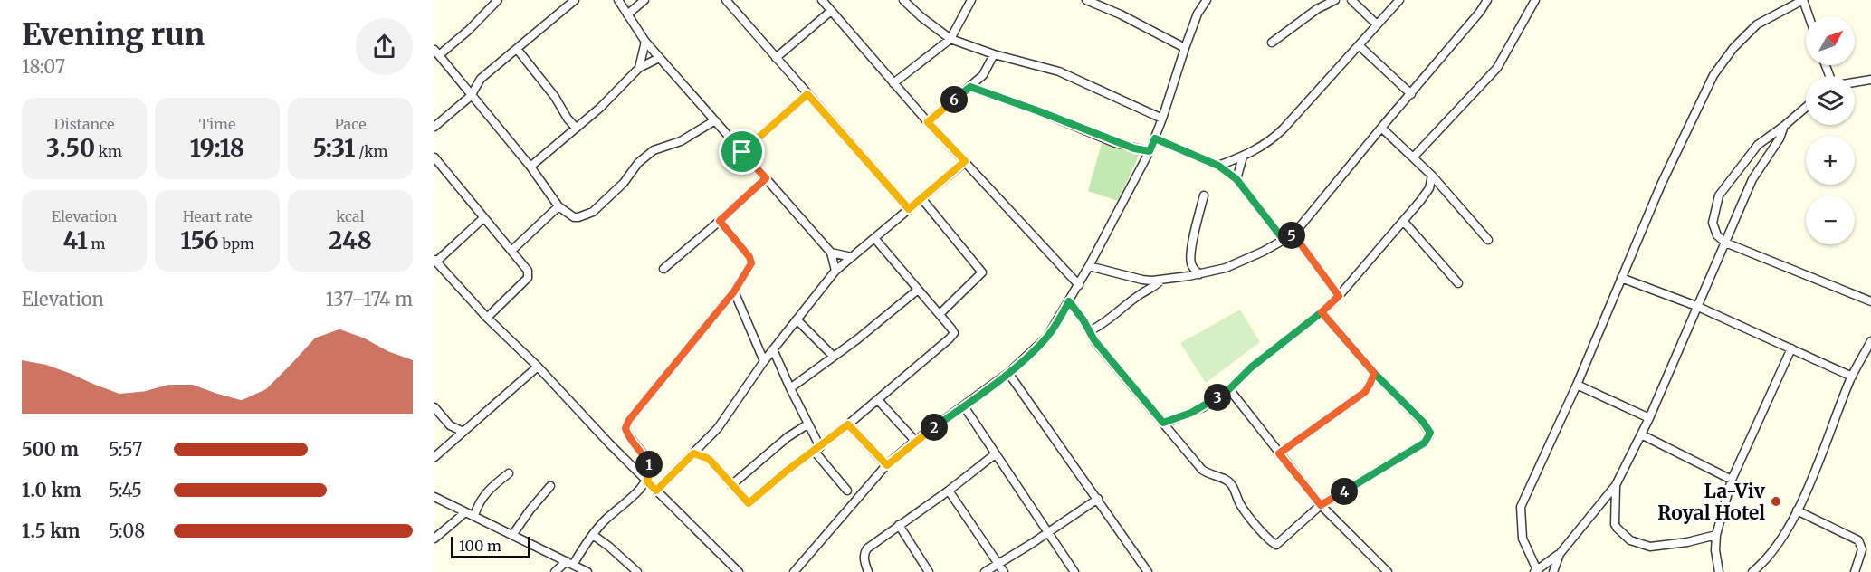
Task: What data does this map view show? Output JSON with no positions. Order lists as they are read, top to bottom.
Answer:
{
  "places": ["La-Viv Royal Hotel"],
  "scale_bar": "100 m",
  "north": "top right",
  "page": {
    "heading": ["Evening run", "18:07"],
    "map_buttons": ["+", "−"],
    "pins": [
      "6",
      "5",
      "3",
      "2",
      "1",
      "4"
    ],
    "stats": [
      ["Distance", "3.50 km"],
      ["Time", "19:18"],
      ["Pace", "5:31 /km"],
      ["Elevation", "41 m"],
      ["Heart rate", "156 bpm"],
      ["kcal", "248"]
    ],
    "chart": ["Elevation", "137–174 m"],
    "list": [
      {
        "name": "500 m",
        "note": "5:57"
      },
      {
        "name": "1.0 km",
        "note": "5:45"
      },
      {
        "name": "1.5 km",
        "note": "5:08"
      }
    ],
    "scale": "100 m"
  }
}
